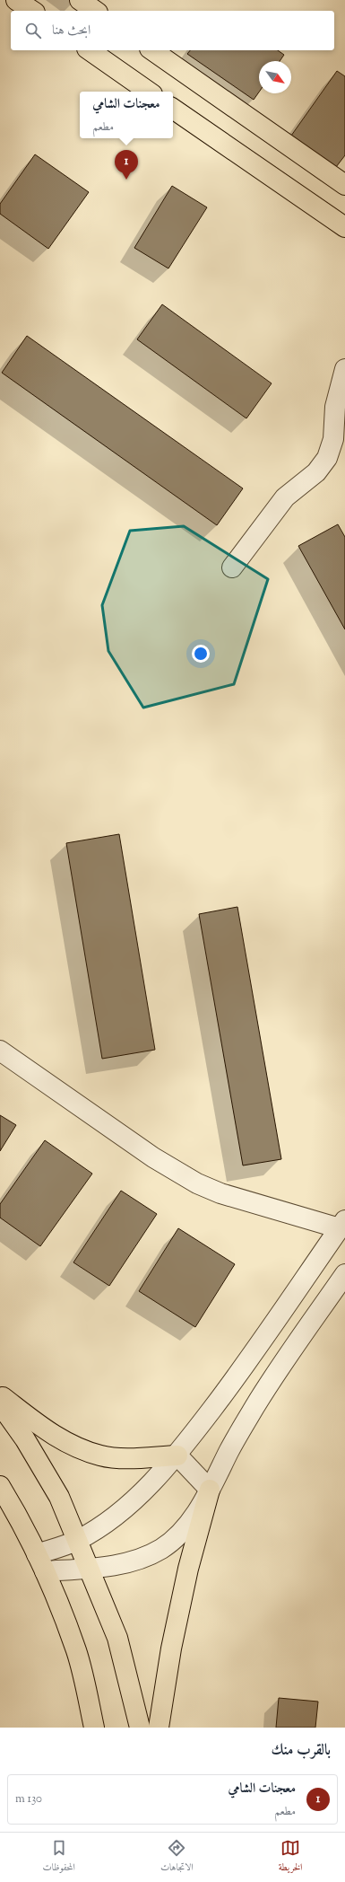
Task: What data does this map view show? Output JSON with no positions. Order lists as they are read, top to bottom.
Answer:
{
  "north": "bottom right",
  "page": {
    "search": "ابحث هنا",
    "popup": ["معجنات الشامي", "مطعم"],
    "pins": "1",
    "heading": "بالقرب منك",
    "list": [
      {
        "mark": "1",
        "name": "معجنات الشامي",
        "note": "مطعم",
        "value": "130 m"
      }
    ],
    "nav": ["الخريطة", "الاتجاهات", "المحفوظات"]
  }
}
